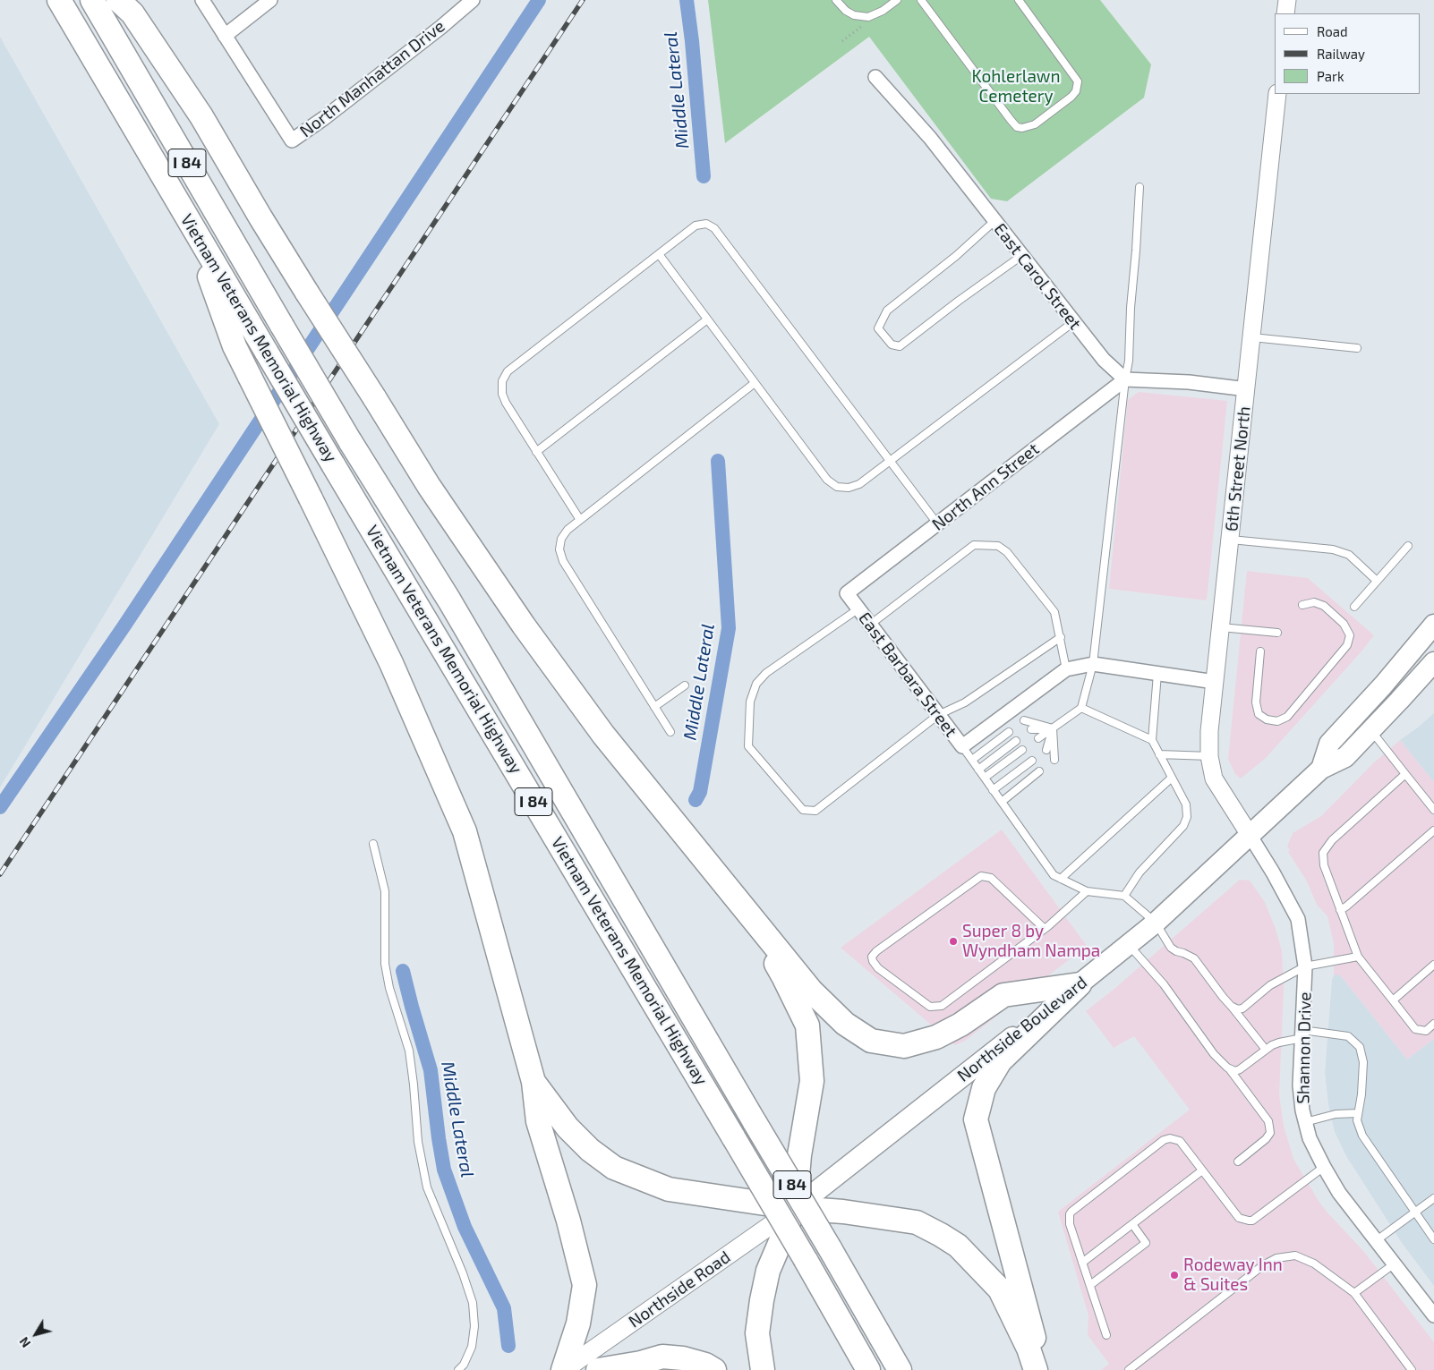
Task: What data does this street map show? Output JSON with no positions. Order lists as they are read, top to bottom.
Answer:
{
  "streets": {
    "highway": ["I 84", "Vietnam Veterans Memorial Highway"],
    "main road": ["Northside Boulevard", "Northside Road"],
    "street": [
      "North Manhattan Drive",
      "East Carol Street",
      "6th Street North",
      "North Ann Street",
      "East Barbara Street",
      "Shannon Drive"
    ]
  },
  "crossings": [
    ["East Carol Street", "North Ann Street"],
    ["6th Street North", "East Barbara Street"],
    ["6th Street North", "Northside Boulevard"],
    ["6th Street North", "Shannon Drive"],
    ["North Ann Street", "East Barbara Street"],
    ["Northside Boulevard", "Shannon Drive"],
    ["Northside Boulevard", "Northside Road"]
  ],
  "water": ["Middle Lateral"],
  "parks": ["Kohlerlawn Cemetery"],
  "places": ["Super 8 by Wyndham Nampa", "Rodeway Inn & Suites"],
  "legend": ["Road", "Railway", "Park"],
  "north": "bottom left"
}
